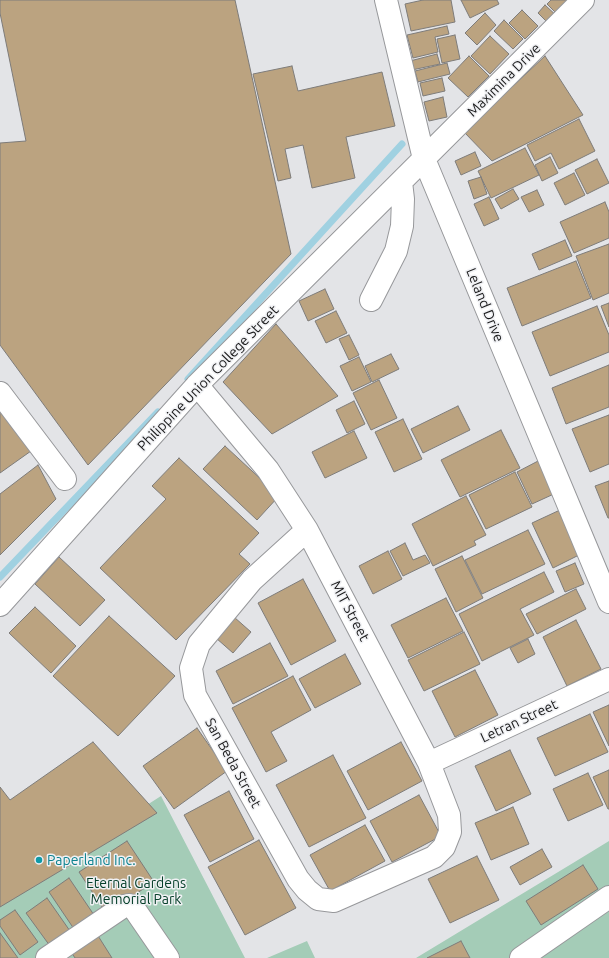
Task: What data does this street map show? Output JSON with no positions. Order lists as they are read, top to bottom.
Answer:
{
  "streets": {
    "street": [
      "Maximina Drive",
      "Leland Drive",
      "Philippine Union College Street",
      "MIT Street",
      "Letran Street",
      "San Beda Street"
    ]
  },
  "crossings": [
    ["Maximina Drive", "Leland Drive"],
    ["Maximina Drive", "Philippine Union College Street"],
    ["Leland Drive", "Philippine Union College Street"],
    ["Philippine Union College Street", "MIT Street"],
    ["MIT Street", "Letran Street"],
    ["MIT Street", "San Beda Street"]
  ],
  "parks": ["Eternal Gardens Memorial Park"],
  "places": ["Paperland Inc."]
}
